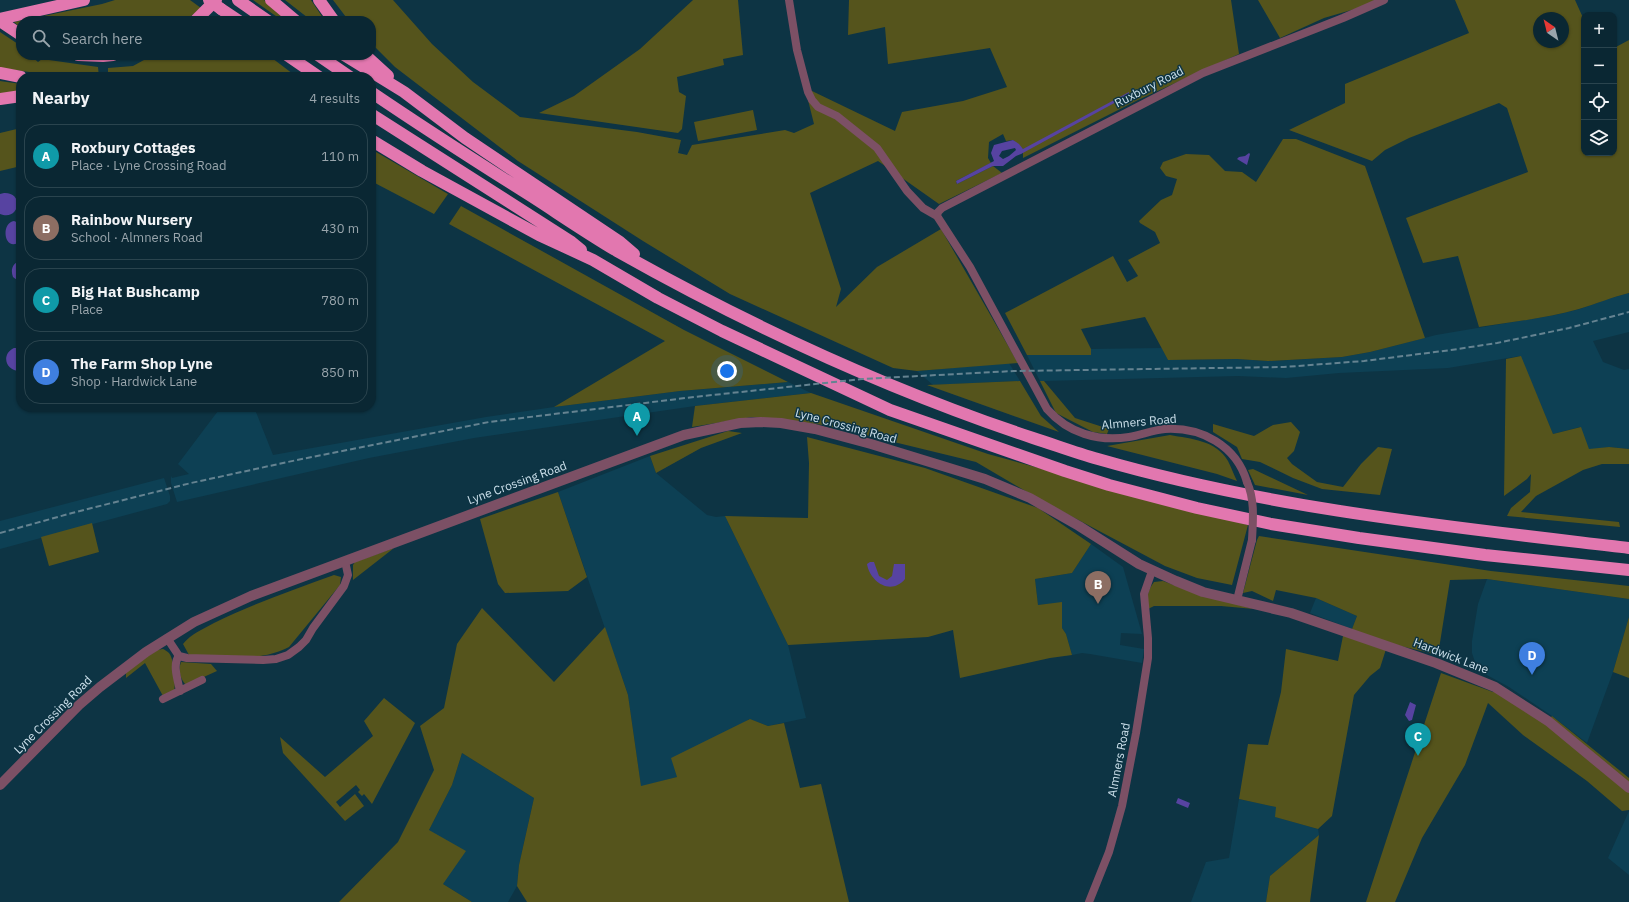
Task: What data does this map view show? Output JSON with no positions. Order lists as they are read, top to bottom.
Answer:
{
  "streets": {
    "street": [
      "Ruxbury Road",
      "Almners Road",
      "Lyne Crossing Road",
      "Hardwick Lane"
    ]
  },
  "crossings": [
    ["Ruxbury Road", "Almners Road"],
    ["Almners Road", "Lyne Crossing Road"],
    ["Almners Road", "Hardwick Lane"],
    ["Lyne Crossing Road", "Hardwick Lane"]
  ],
  "north": "top left",
  "page": {
    "map_buttons": ["+", "−"],
    "search": "Search here",
    "heading": ["Nearby", "4 results"],
    "list": [
      {
        "mark": "A",
        "name": "Roxbury Cottages",
        "note": "Place · Lyne Crossing Road",
        "value": "110 m"
      },
      {
        "mark": "B",
        "name": "Rainbow Nursery",
        "note": "School · Almners Road",
        "value": "430 m"
      },
      {
        "mark": "C",
        "name": "Big Hat Bushcamp",
        "note": "Place",
        "value": "780 m"
      },
      {
        "mark": "D",
        "name": "The Farm Shop Lyne",
        "note": "Shop · Hardwick Lane",
        "value": "850 m"
      }
    ],
    "pins": [
      "A",
      "B",
      "D",
      "C"
    ]
  }
}
